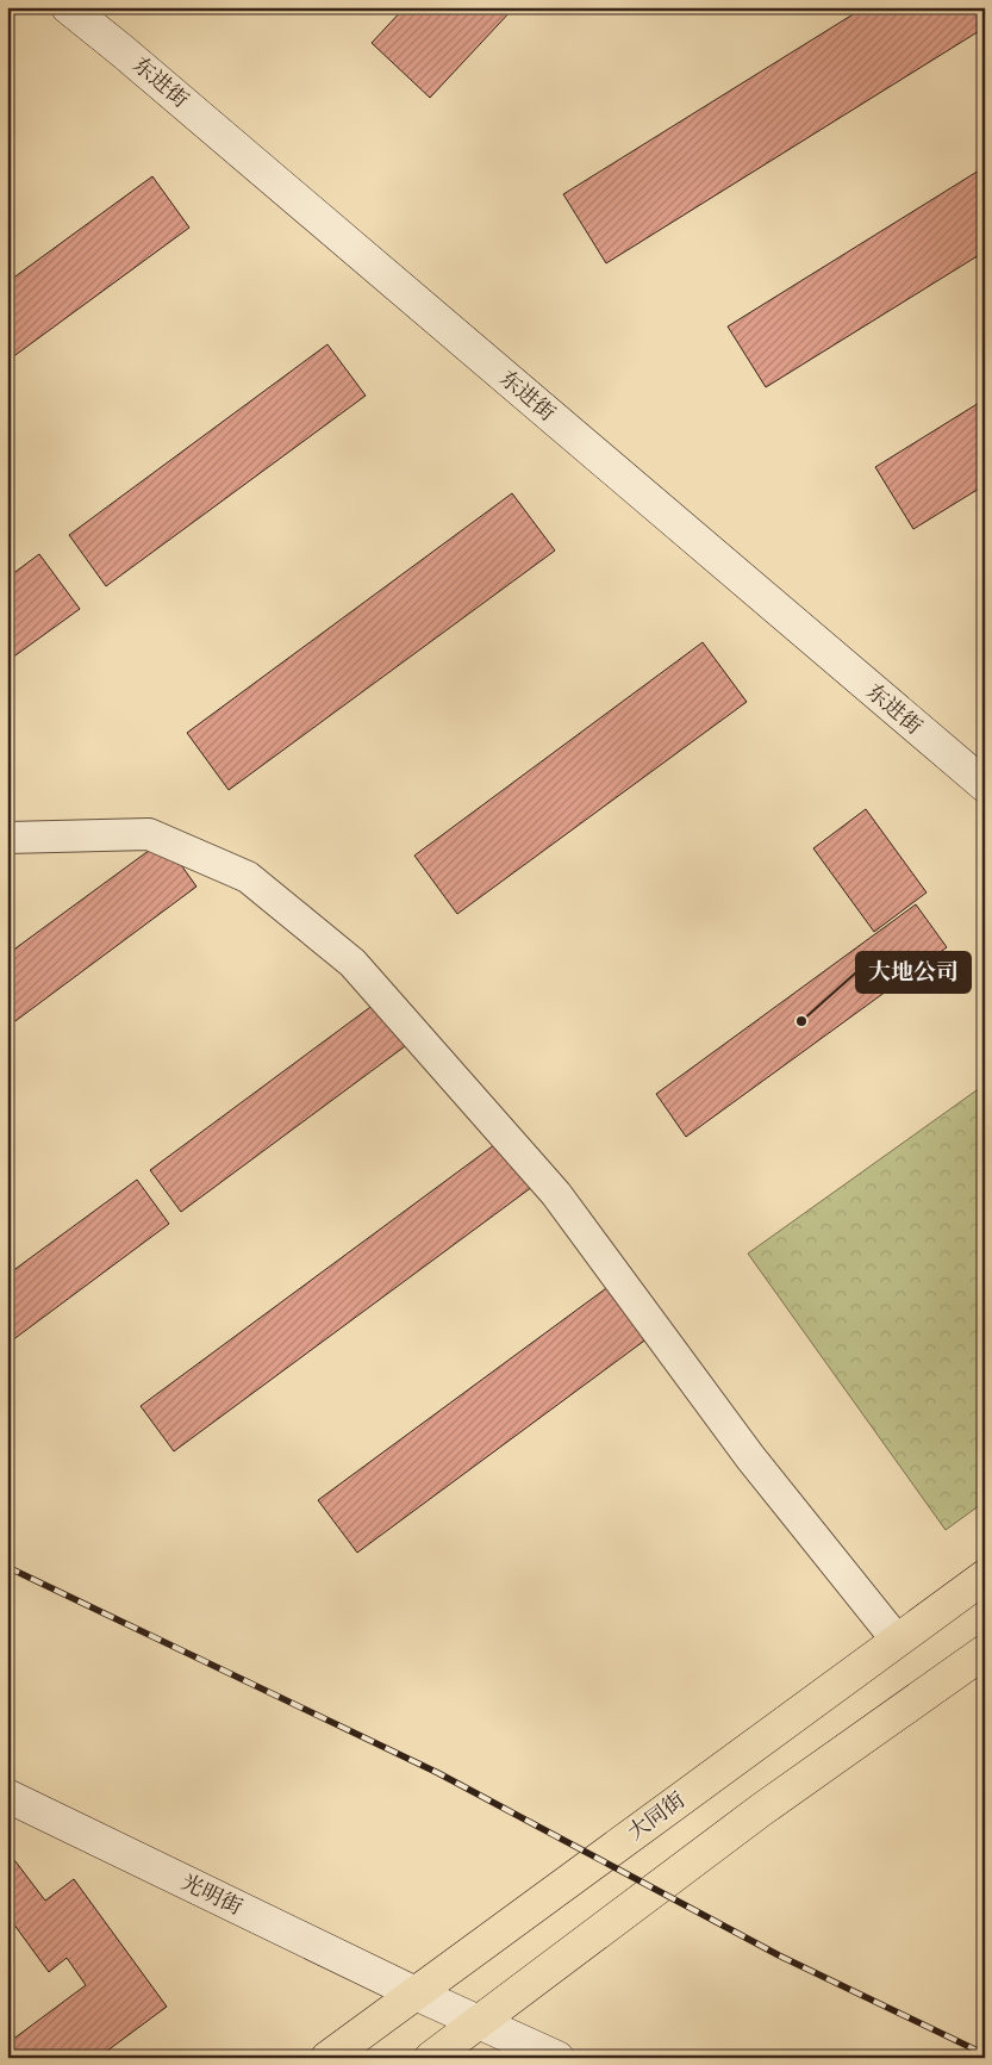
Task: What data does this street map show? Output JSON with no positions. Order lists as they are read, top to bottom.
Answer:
{
  "streets": {
    "main road": ["东进街", "大同街", "光明街"]
  },
  "crossings": [
    ["大同街", "光明街"]
  ],
  "places": ["大地公司"]
}
